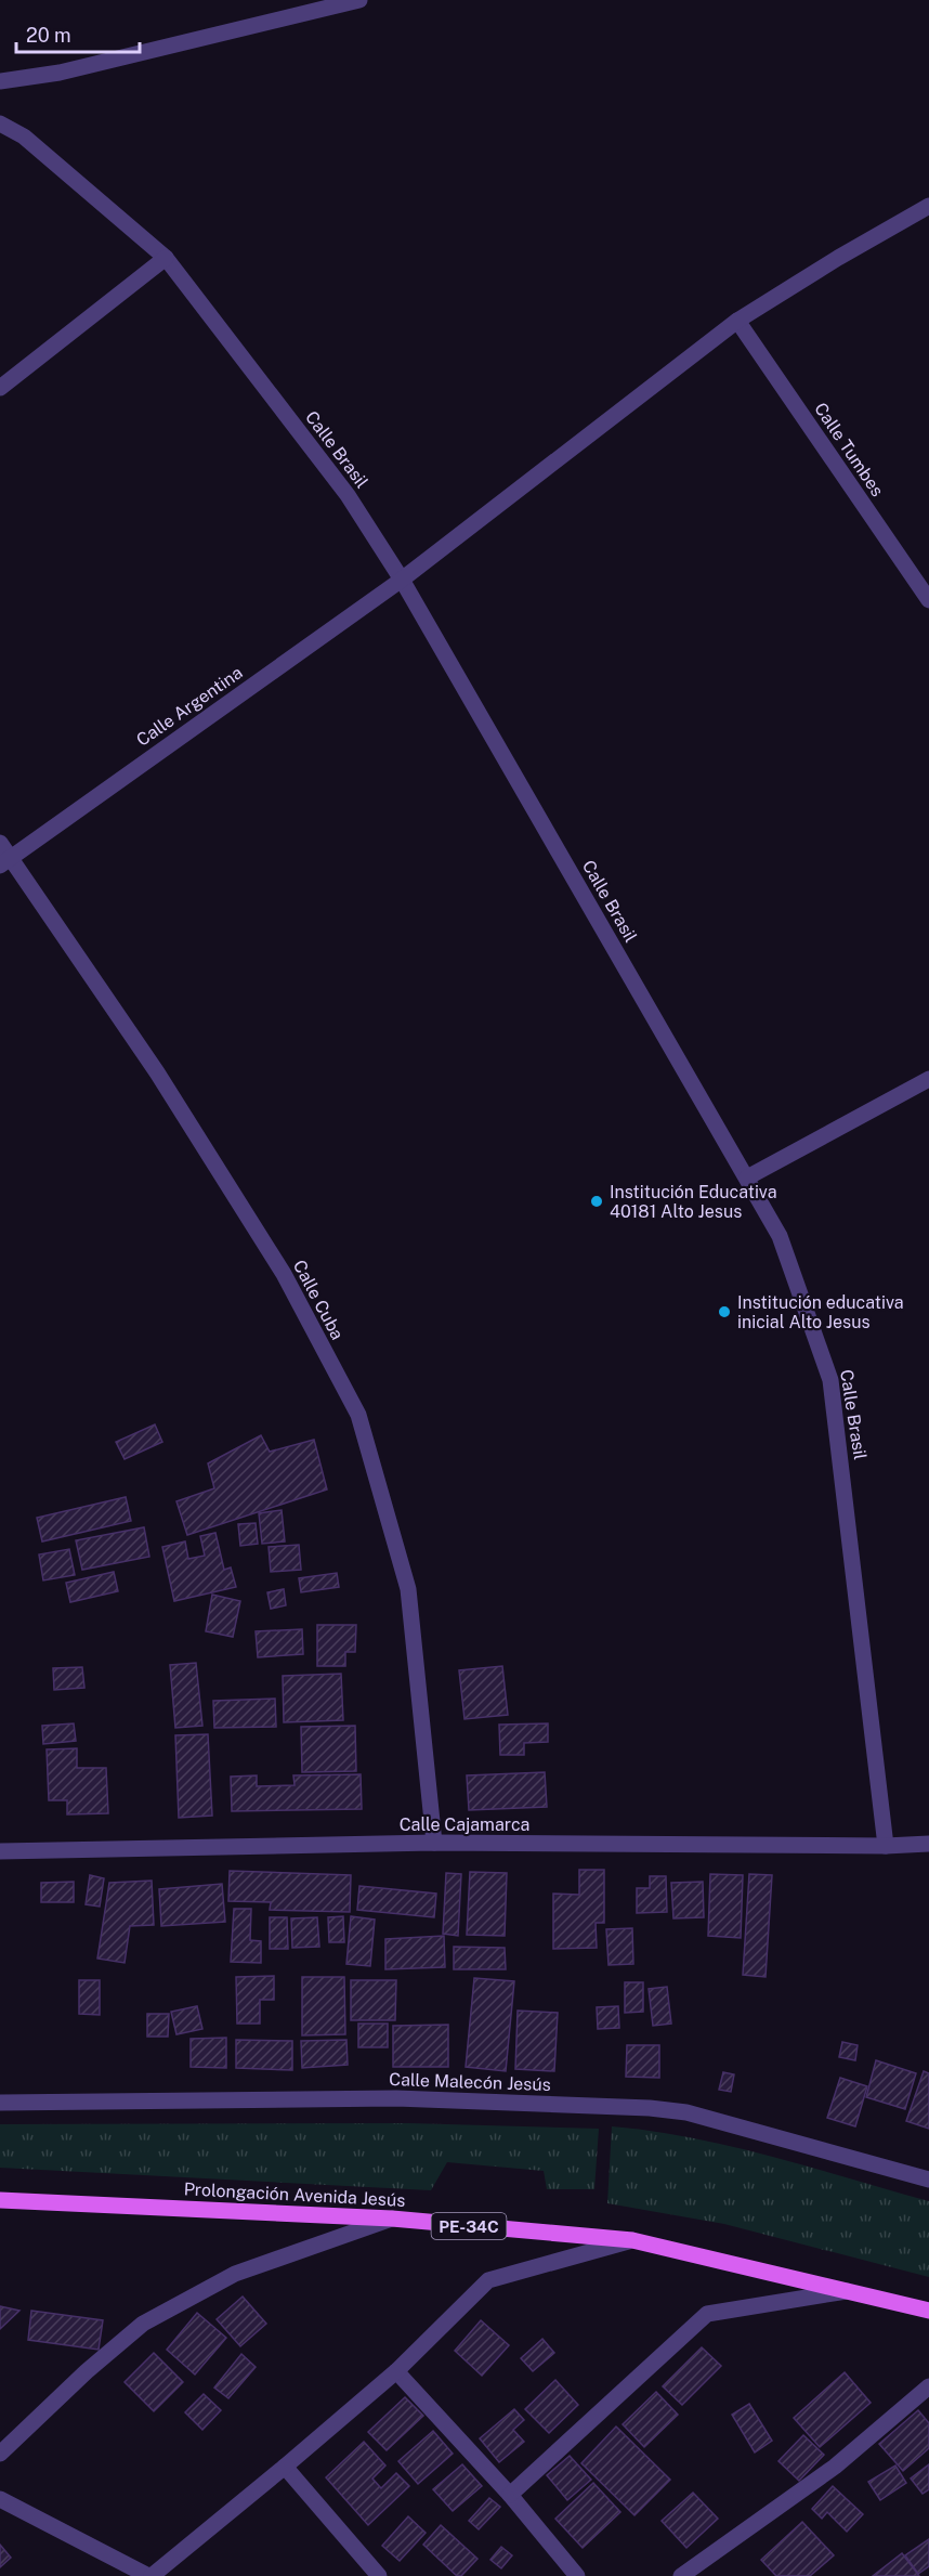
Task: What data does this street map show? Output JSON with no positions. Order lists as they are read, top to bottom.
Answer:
{
  "streets": {
    "main road": ["Prolongación Avenida Jesús", "PE-34C"],
    "street": [
      "Calle Brasil",
      "Calle Tumbes",
      "Calle Argentina",
      "Calle Cuba",
      "Calle Cajamarca",
      "Calle Malecón Jesús"
    ]
  },
  "crossings": [
    ["Calle Brasil", "Calle Argentina"],
    ["Calle Brasil", "Calle Cajamarca"],
    ["Calle Tumbes", "Calle Argentina"],
    ["Calle Argentina", "Calle Cuba"],
    ["Calle Cuba", "Calle Cajamarca"]
  ],
  "places": ["Institución Educativa 40181 Alto Jesus", "Institución educativa inicial Alto Jesus"],
  "scale_bar": "20 m"
}
